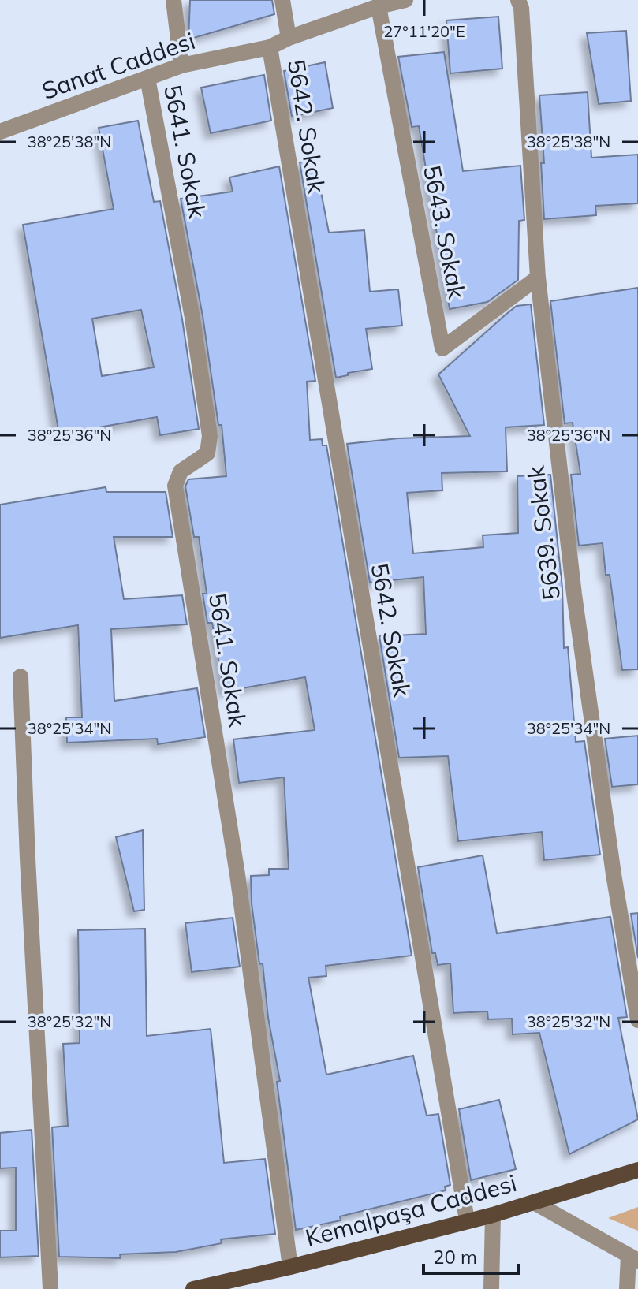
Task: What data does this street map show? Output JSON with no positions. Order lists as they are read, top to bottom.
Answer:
{
  "streets": {
    "main road": ["Kemalpaşa Caddesi"],
    "street": [
      "Sanat Caddesi",
      "5642. Sokak",
      "5641. Sokak",
      "5643. Sokak",
      "5639. Sokak"
    ]
  },
  "crossings": [
    ["Sanat Caddesi", "5642. Sokak"],
    ["Sanat Caddesi", "5641. Sokak"],
    ["5642. Sokak", "Kemalpaşa Caddesi"],
    ["5641. Sokak", "Kemalpaşa Caddesi"],
    ["5643. Sokak", "5639. Sokak"]
  ],
  "scale_bar": "20 m",
  "coordinates": [
    "27°11'20\"E",
    "38°25'38\"N",
    "38°25'36\"N",
    "38°25'34\"N",
    "38°25'32\"N"
  ]
}
